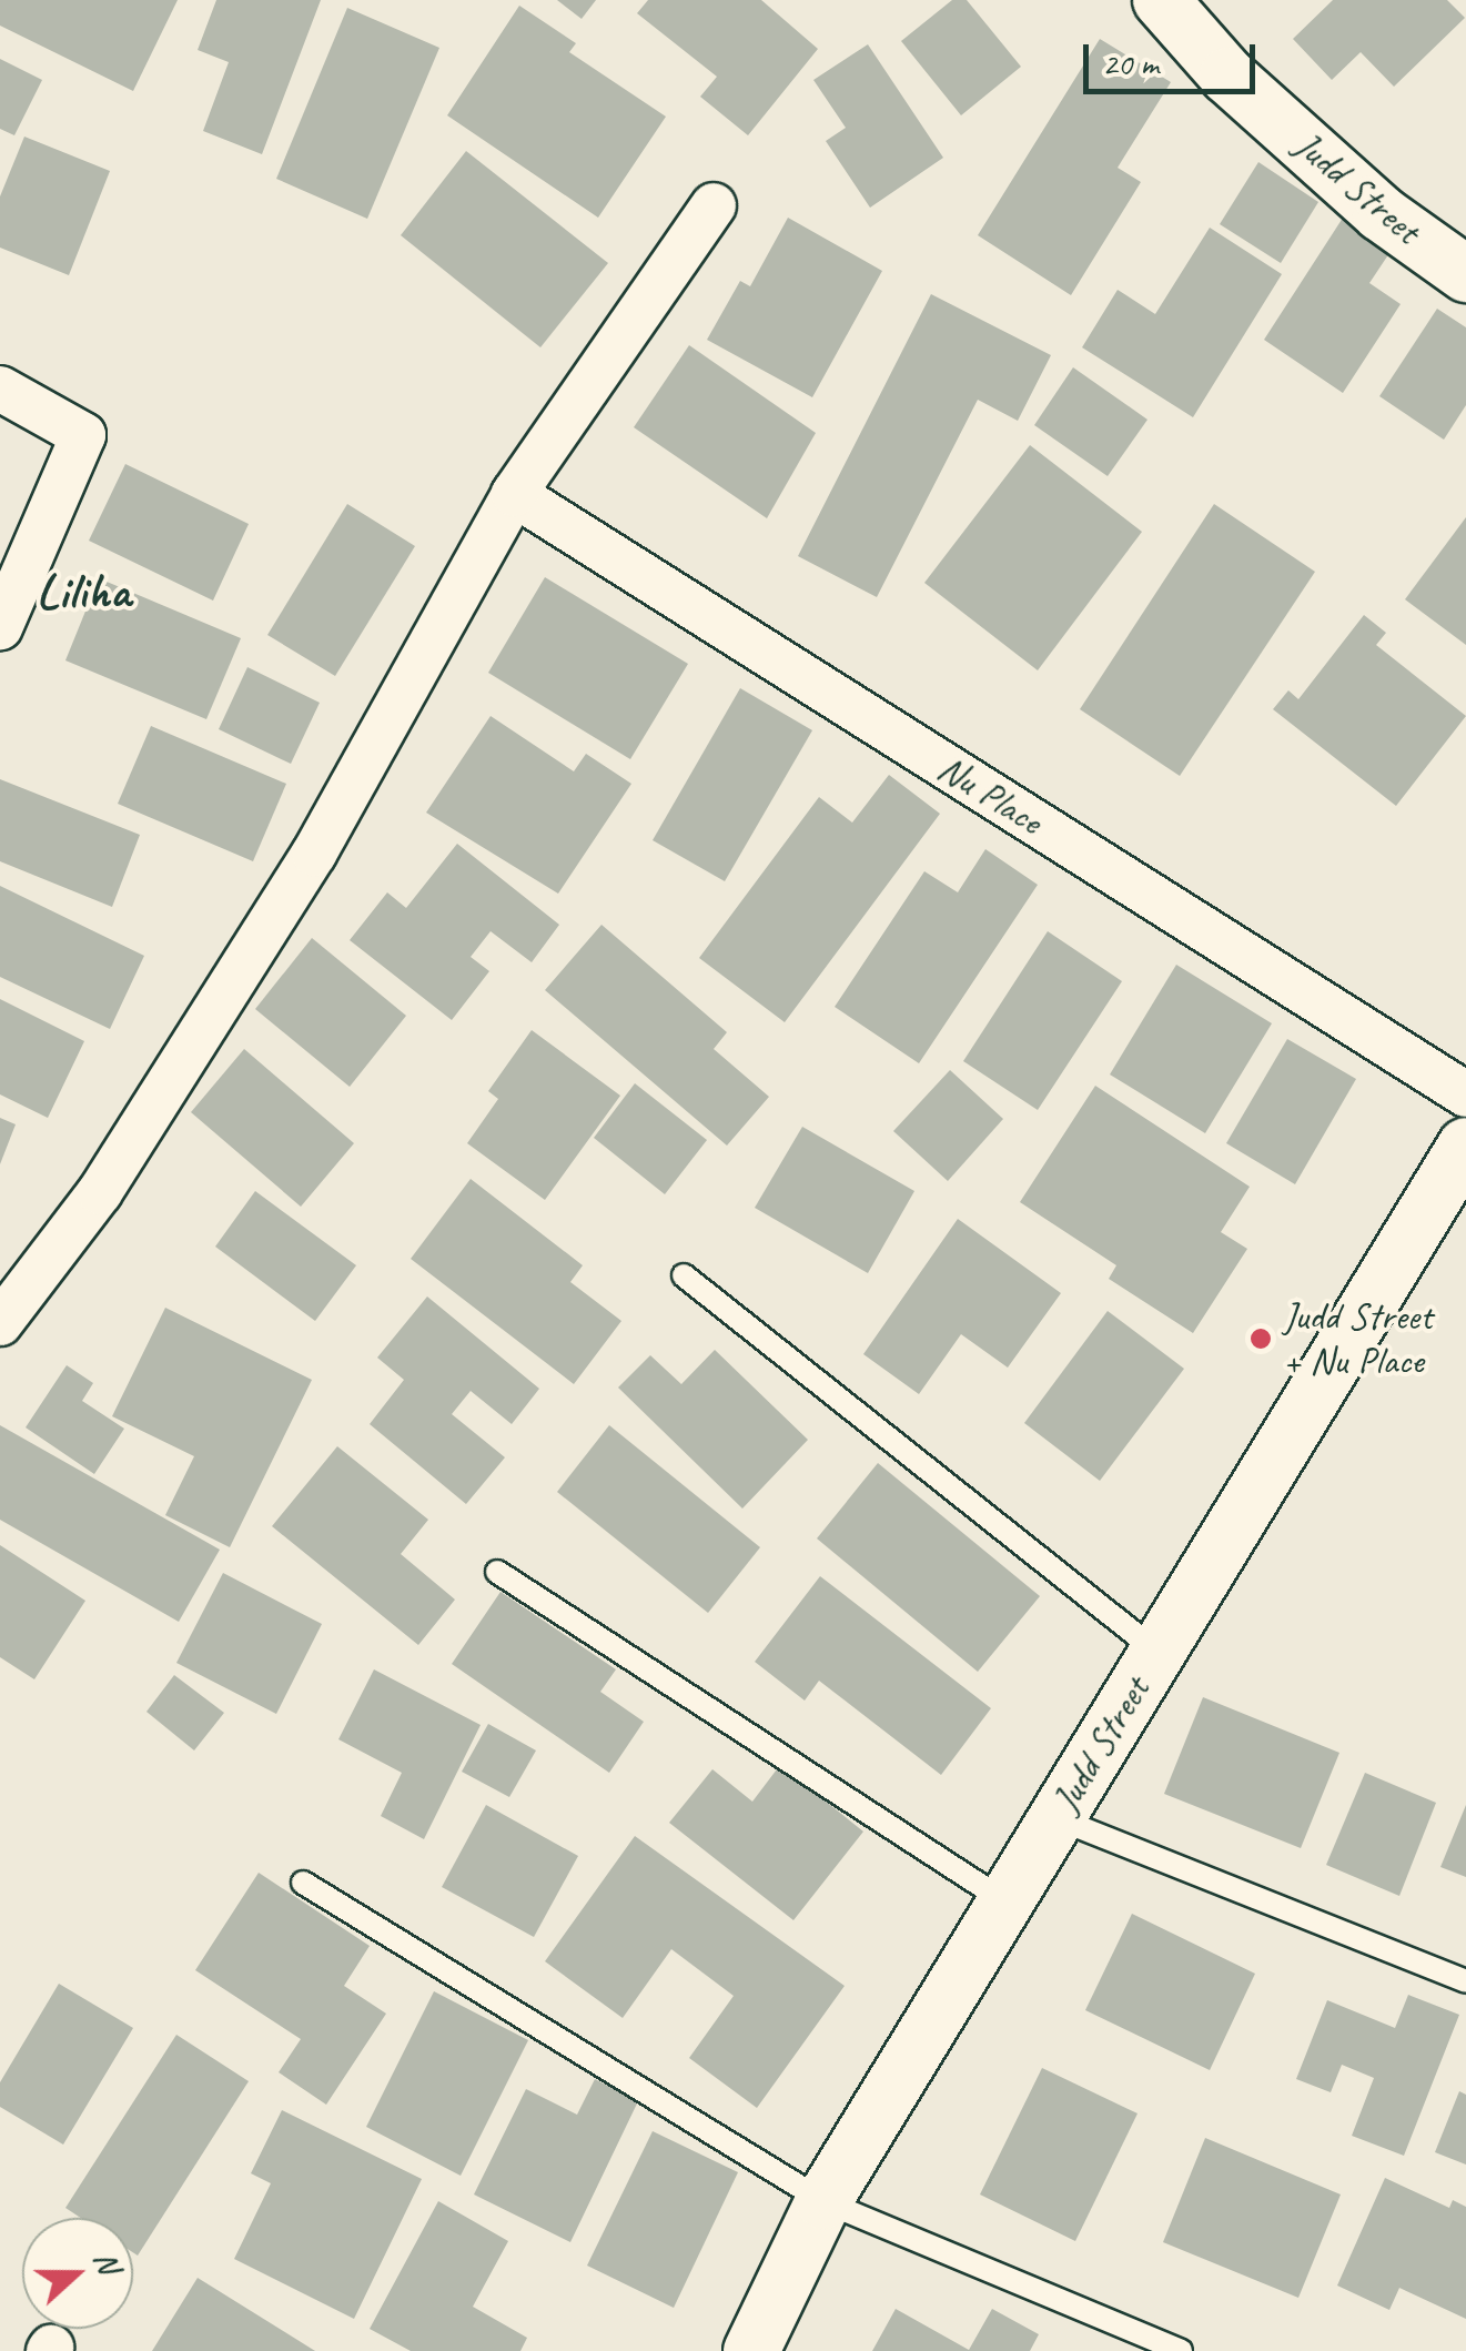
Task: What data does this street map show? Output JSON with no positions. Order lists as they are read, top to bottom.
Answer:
{
  "streets": {
    "street": ["Judd Street", "Nu Place"]
  },
  "districts": ["Liliha"],
  "places": ["Judd Street + Nu Place"],
  "scale_bar": "20 m",
  "north": "right"
}
